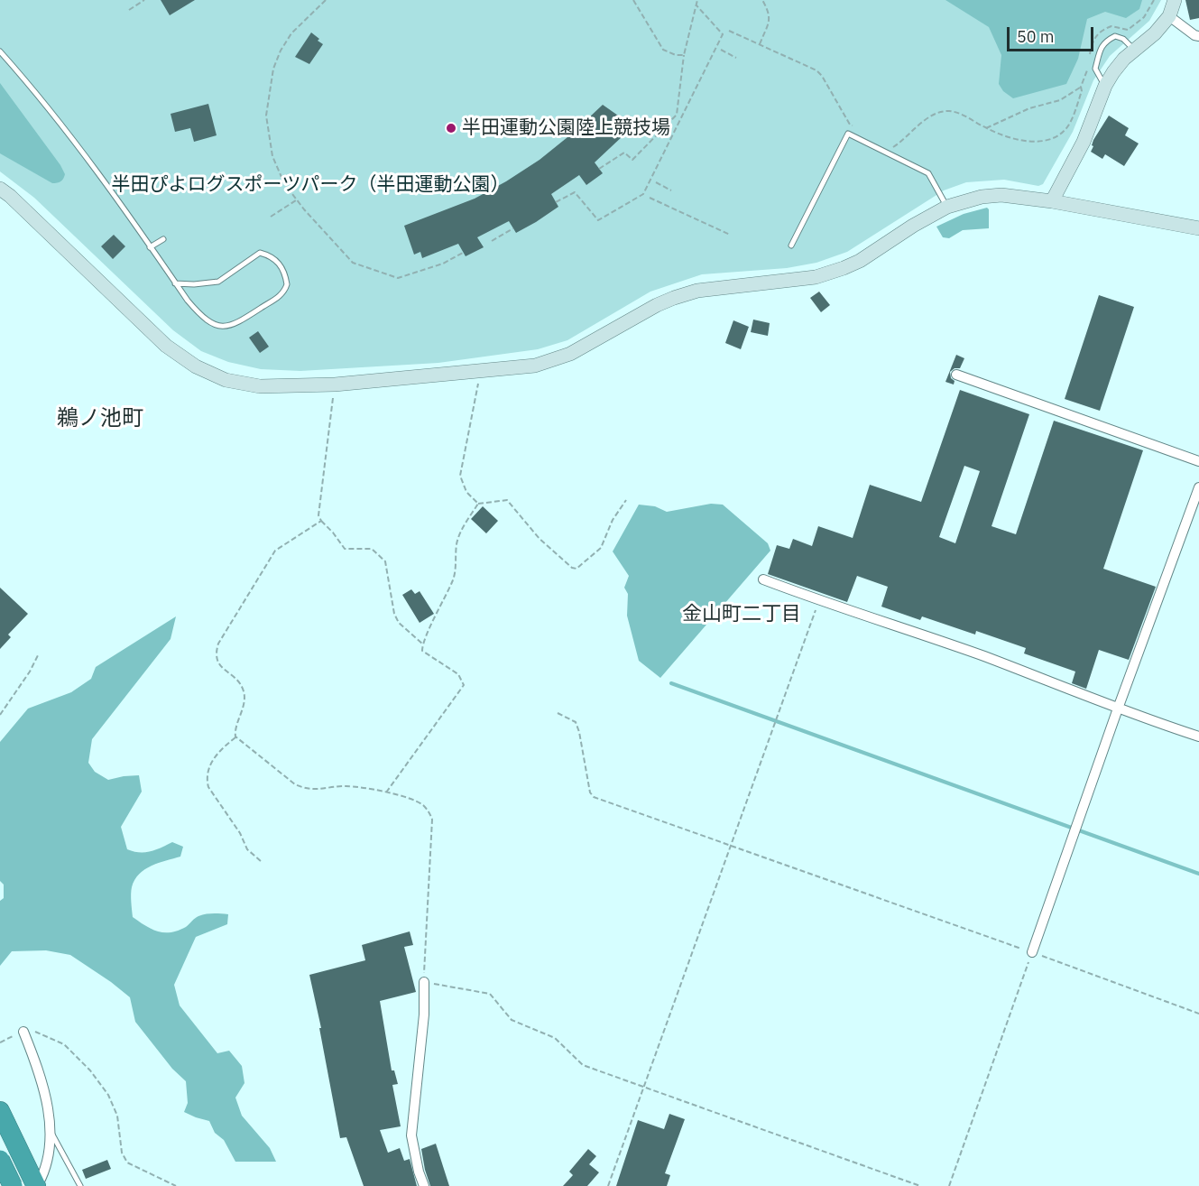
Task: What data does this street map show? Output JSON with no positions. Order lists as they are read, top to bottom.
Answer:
{
  "districts": ["鵜ノ池町", "金山町二丁目"],
  "parks": ["半田ぴよログスポーツパーク（半田運動公園）"],
  "places": ["半田運動公園陸上競技場"],
  "scale_bar": "50 m"
}
